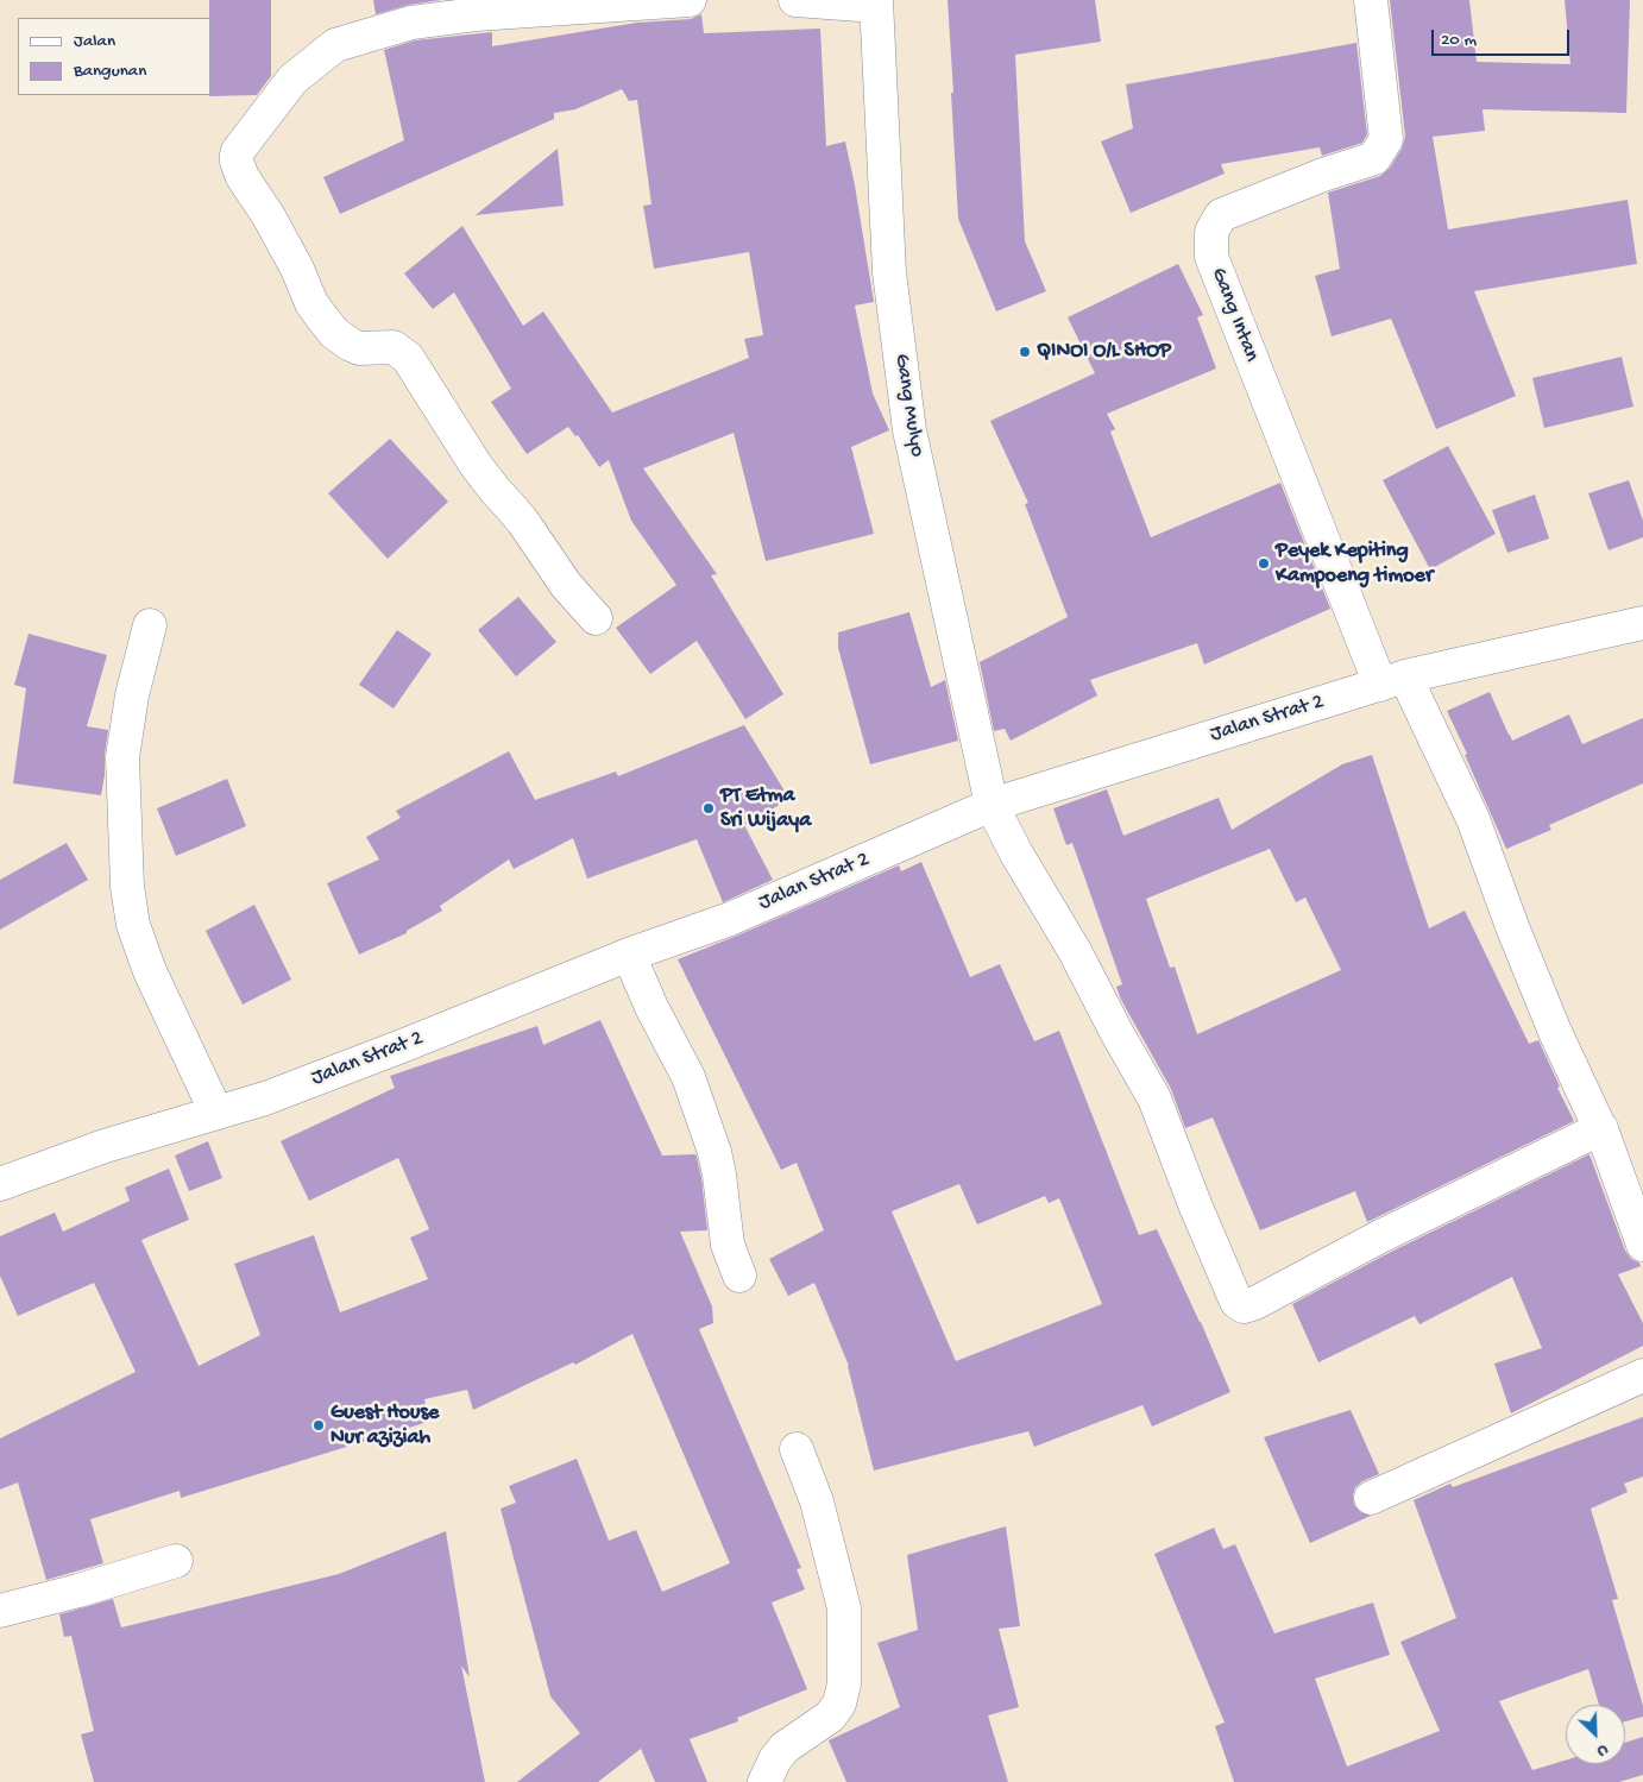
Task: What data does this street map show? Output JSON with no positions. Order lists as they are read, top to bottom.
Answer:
{
  "streets": {
    "street": ["Gang Intan", "Gang Mulyo", "Jalan Strat 2"]
  },
  "crossings": [
    ["Gang Intan", "Gang Mulyo"],
    ["Gang Intan", "Jalan Strat 2"],
    ["Gang Mulyo", "Jalan Strat 2"]
  ],
  "places": [
    "QINOI O/L SHOP",
    "Peyek Kepiting Kampoeng timoer",
    "PT Etma Sri Wijaya",
    "Guest House Nur aziziah"
  ],
  "legend": ["Jalan", "Bangunan"],
  "scale_bar": "20 m",
  "north": "bottom right"
}
